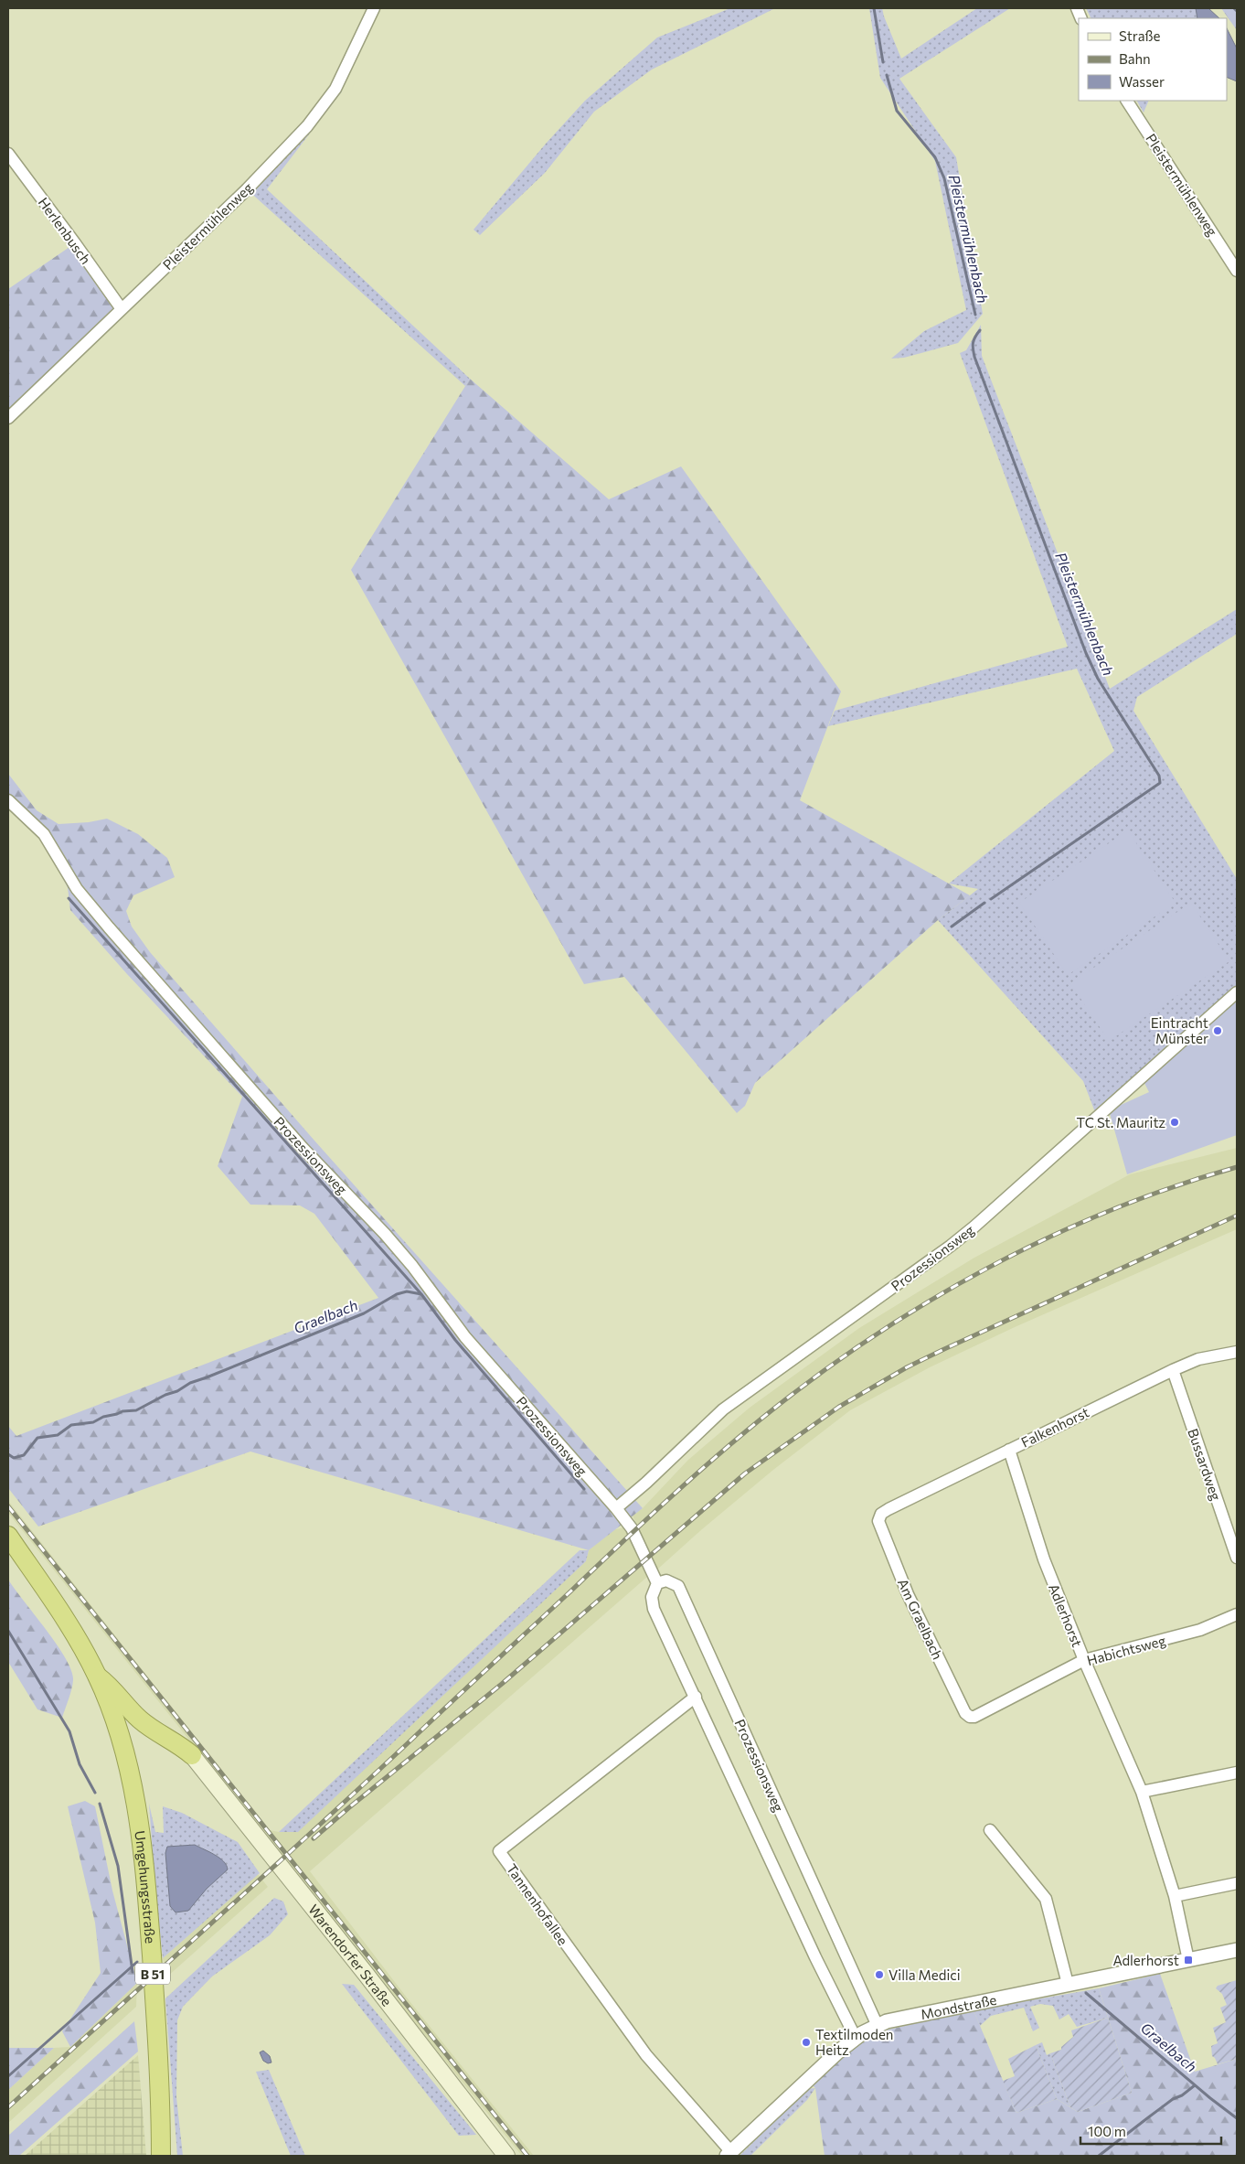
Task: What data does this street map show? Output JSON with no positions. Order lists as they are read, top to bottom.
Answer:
{
  "streets": {
    "highway": ["Umgehungsstraße", "B 51"],
    "main road": ["Warendorfer Straße"],
    "street": [
      "Pleistermühlenweg",
      "Herlenbusch",
      "Prozessionsweg",
      "Falkenhorst",
      "Bussardweg",
      "Adlerhorst",
      "Am Graelbach",
      "Habichtsweg",
      "Tannenhofallee",
      "Mondstraße"
    ]
  },
  "crossings": [
    ["Pleistermühlenweg", "Herlenbusch"],
    ["Prozessionsweg", "Mondstraße"],
    ["Falkenhorst", "Bussardweg"],
    ["Falkenhorst", "Adlerhorst"],
    ["Falkenhorst", "Am Graelbach"],
    ["Adlerhorst", "Habichtsweg"],
    ["Adlerhorst", "Mondstraße"],
    ["Am Graelbach", "Habichtsweg"],
    ["Tannenhofallee", "Mondstraße"]
  ],
  "water": ["Pleistermühlenbach", "Graelbach"],
  "places": {
    "other": [
      "Eintracht Münster",
      "TC St. Mauritz",
      "Villa Medici",
      "Textilmoden Heitz"
    ],
    "transit": ["Adlerhorst"]
  },
  "legend": ["Straße", "Bahn", "Wasser"],
  "scale_bar": "100 m"
}
